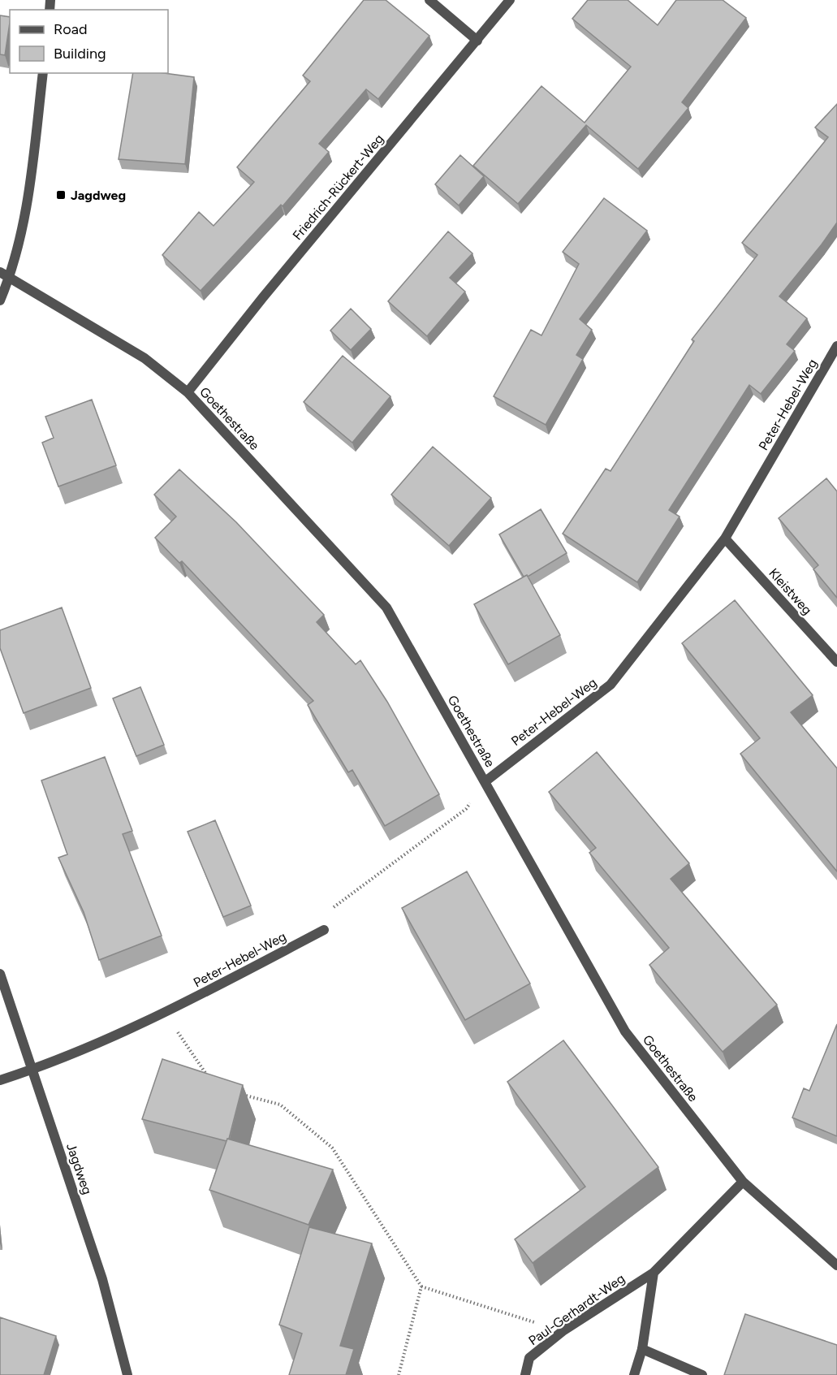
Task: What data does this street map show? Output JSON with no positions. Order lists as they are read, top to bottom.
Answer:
{
  "streets": {
    "street": [
      "Friedrich-Rückert-Weg",
      "Peter-Hebel-Weg",
      "Goethestraße",
      "Kleistweg",
      "Jagdweg",
      "Paul-Gerhardt-Weg"
    ]
  },
  "crossings": [
    ["Friedrich-Rückert-Weg", "Goethestraße"],
    ["Peter-Hebel-Weg", "Goethestraße"],
    ["Peter-Hebel-Weg", "Kleistweg"],
    ["Peter-Hebel-Weg", "Jagdweg"],
    ["Goethestraße", "Paul-Gerhardt-Weg"]
  ],
  "places": {
    "transit": ["Jagdweg"]
  },
  "legend": ["Road", "Building"]
}
